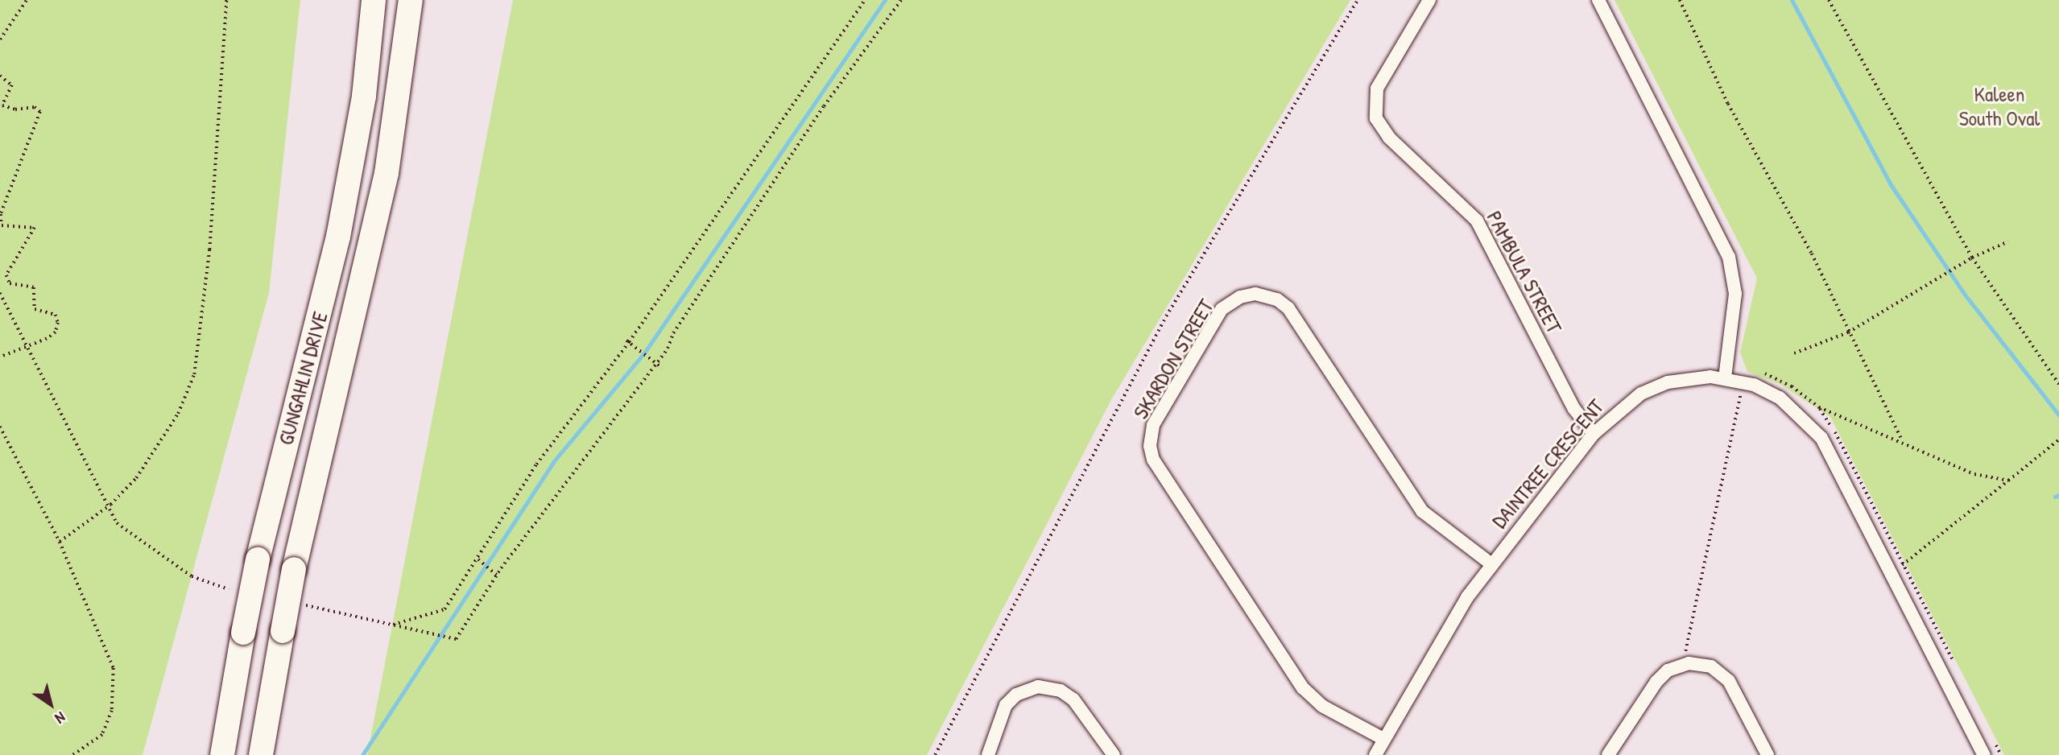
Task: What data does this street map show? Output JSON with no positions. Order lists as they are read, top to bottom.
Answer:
{
  "streets": {
    "highway": ["GUNGAHLIN DRIVE"],
    "street": ["PAMBULA STREET", "SKARDON STREET", "DAINTREE CRESCENT"]
  },
  "crossings": [
    ["PAMBULA STREET", "DAINTREE CRESCENT"],
    ["SKARDON STREET", "DAINTREE CRESCENT"]
  ],
  "parks": ["Kaleen South Oval"],
  "north": "bottom right"
}
